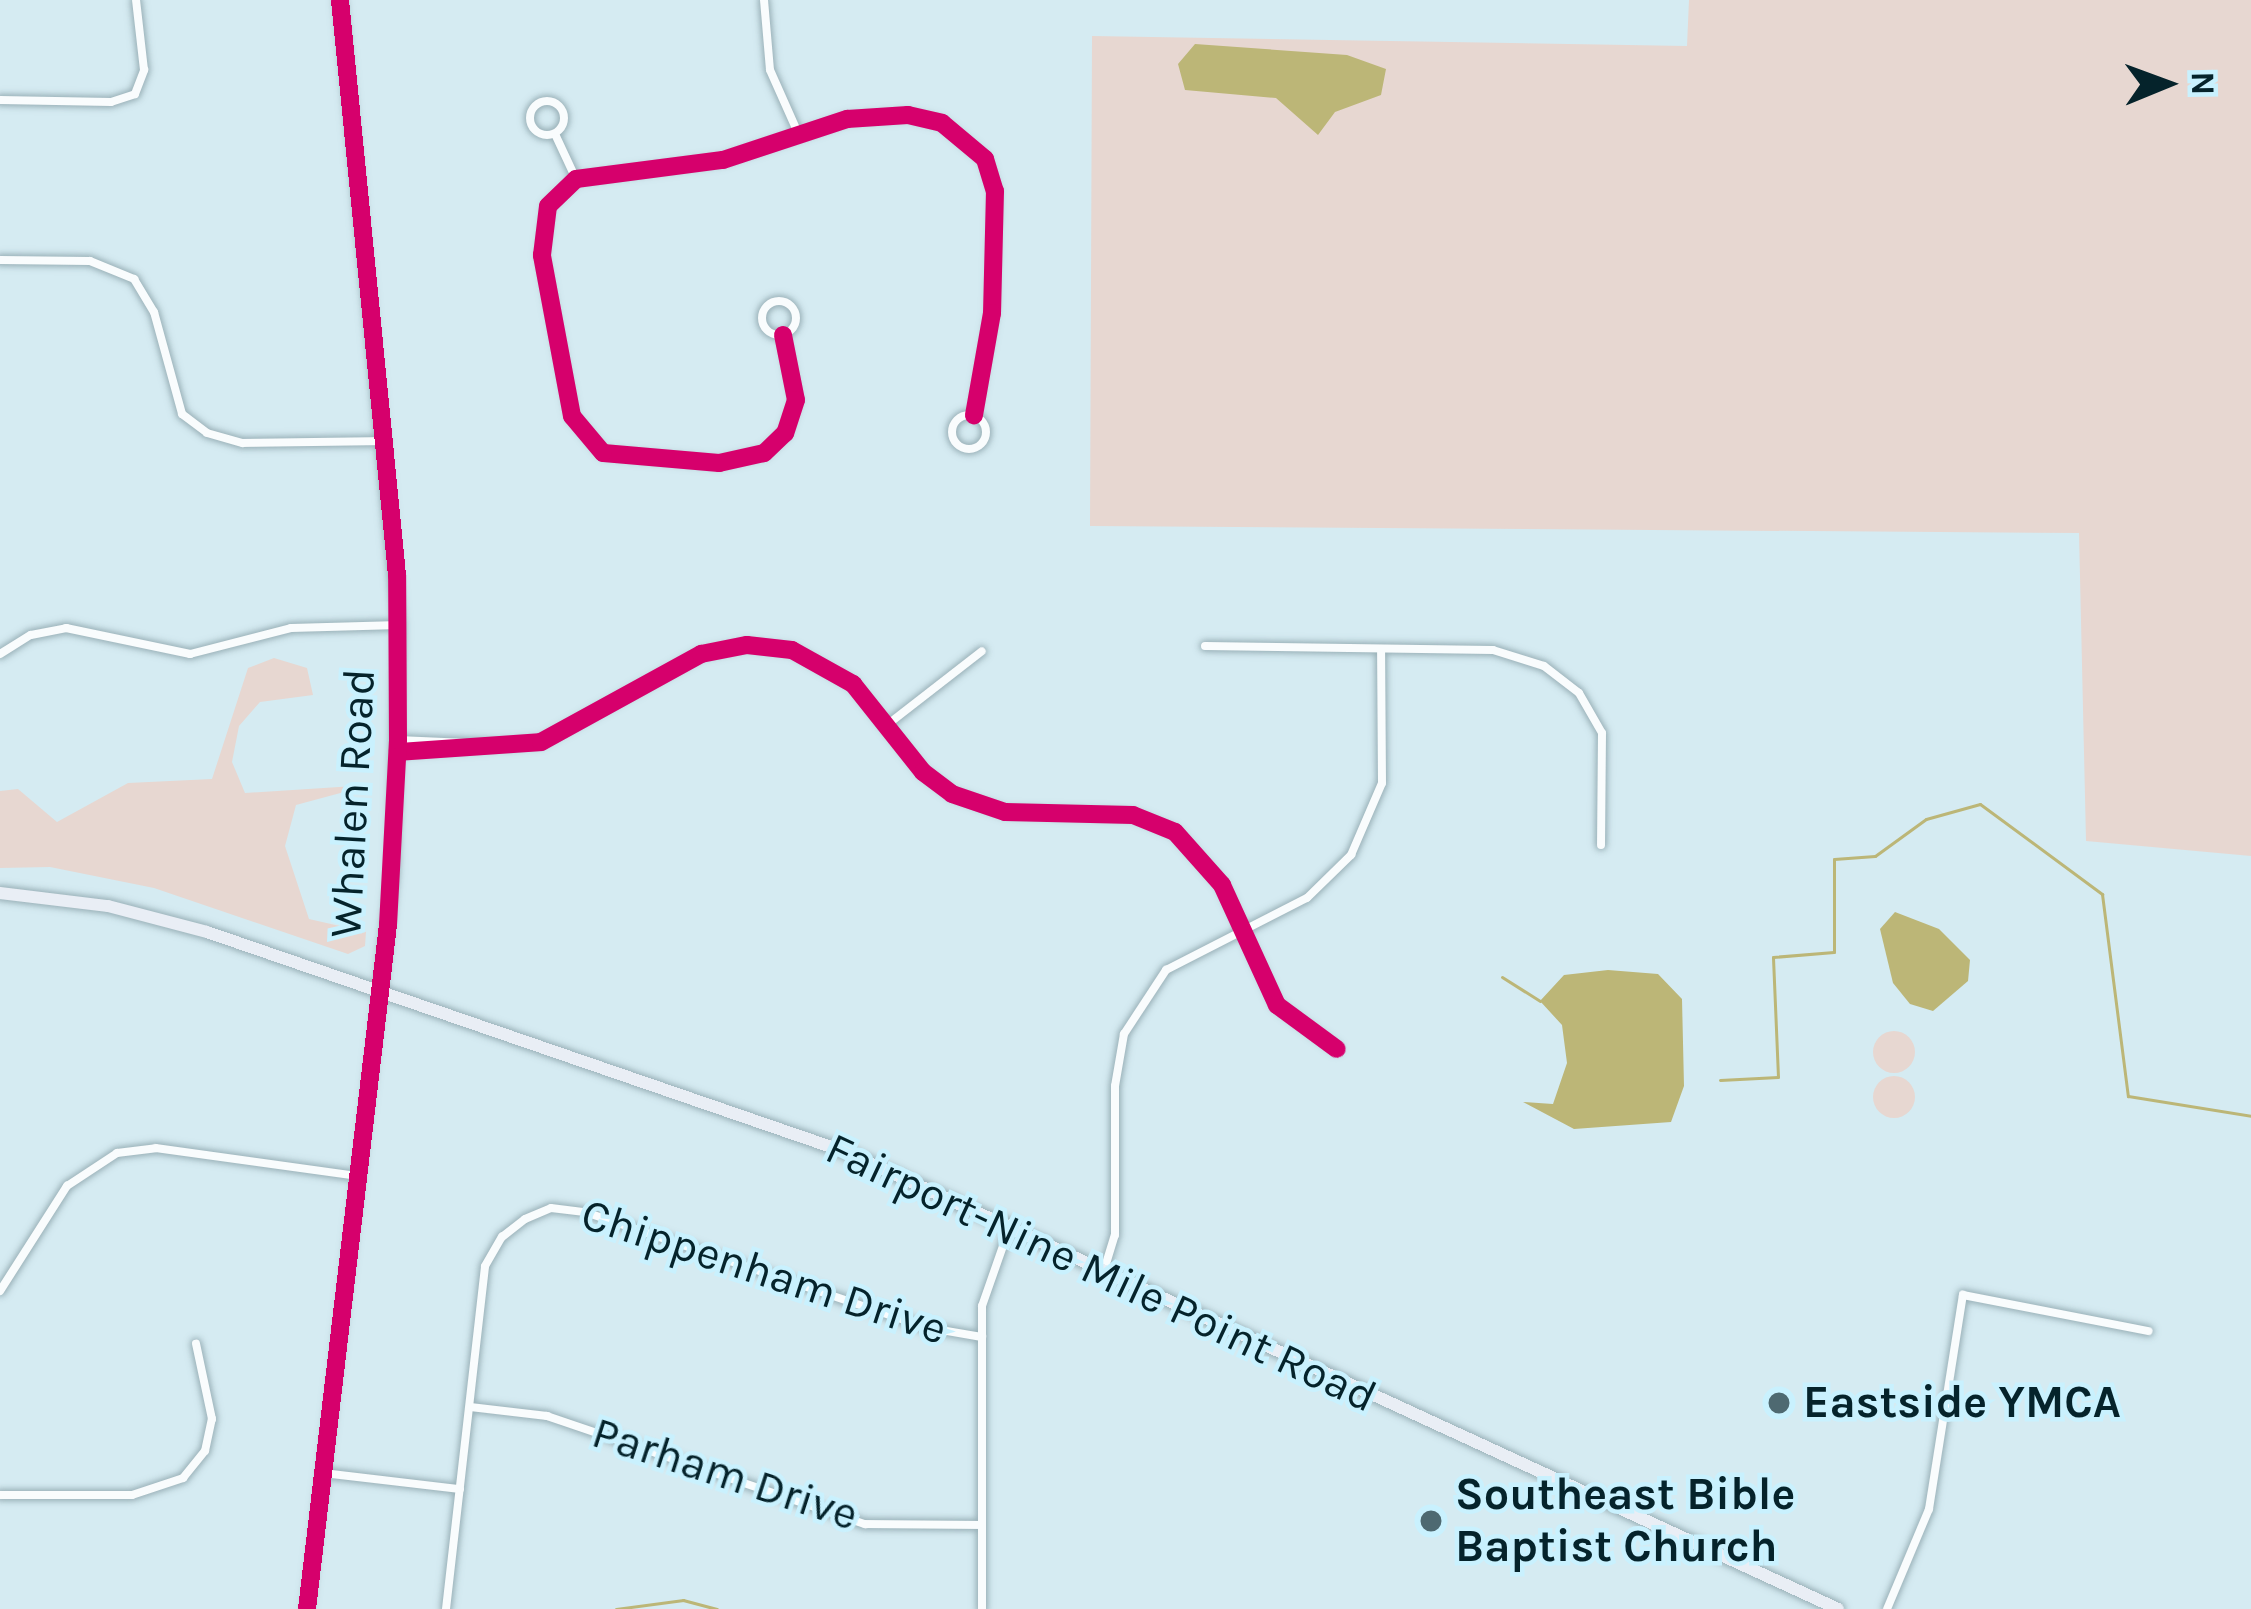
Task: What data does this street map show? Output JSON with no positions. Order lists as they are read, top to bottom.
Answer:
{
  "streets": {
    "main road": ["Fairport-Nine Mile Point Road"],
    "street": ["Whalen Road", "Chippenham Drive", "Parham Drive"]
  },
  "crossings": [
    ["Whalen Road", "Fairport-Nine Mile Point Road"],
    ["Chippenham Drive", "Parham Drive"]
  ],
  "places": ["Eastside YMCA", "Southeast Bible Baptist Church"],
  "north": "right"
}
